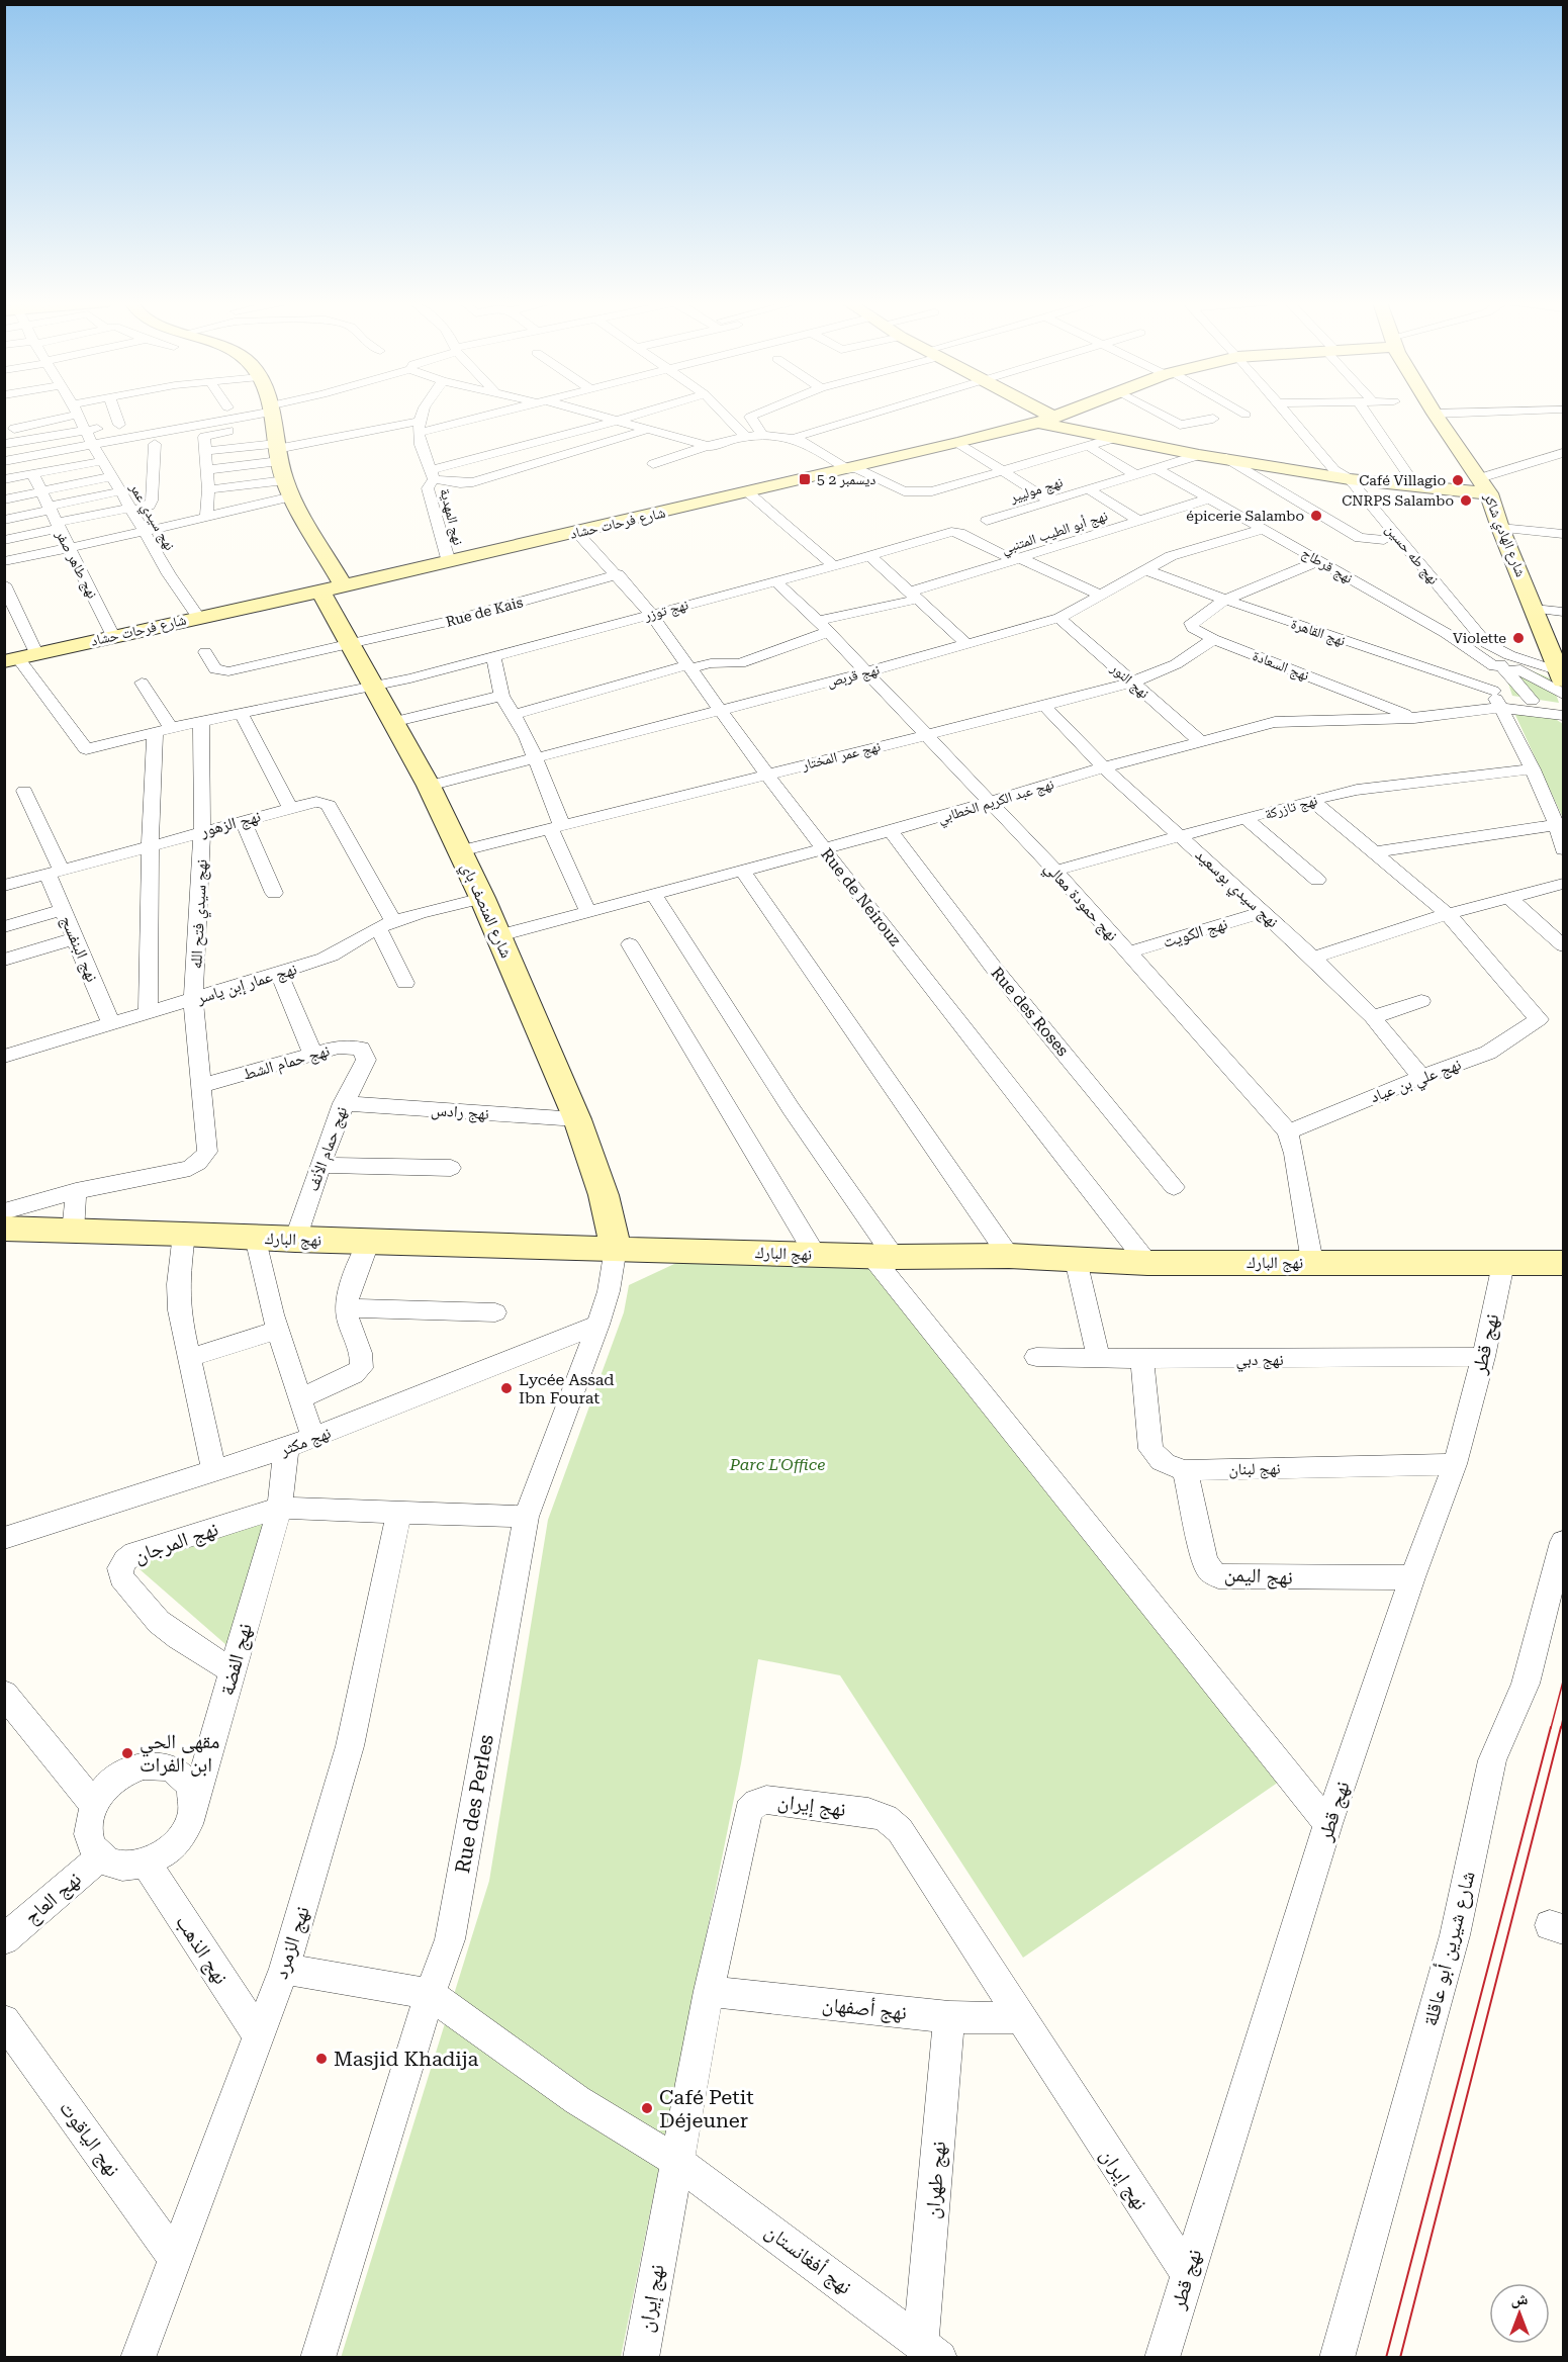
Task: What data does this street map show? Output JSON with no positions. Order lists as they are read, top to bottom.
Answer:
{
  "streets": {
    "street": [
      "نهج موليير",
      "نهج سيدي عمر",
      "نهج المهدية",
      "شارع فرحات حشاد",
      "نهج أبو الطيب المتنبي",
      "شارع الهادي شاكر",
      "نهج طه حسين",
      "نهج طاهر صفر",
      "نهج قرطاج",
      "نهج توزر",
      "Rue de Kais",
      "نهج القاهرة",
      "نهج السعادة",
      "نهج قربص",
      "نهج النور",
      "نهج عمر المختار",
      "نهج عبد الكريم الخطابي",
      "نهج تازركة",
      "نهج الزهور",
      "نهج سيدي بوسعيد",
      "Rue de Neirouz",
      "نهج حمودة معالي",
      "شارع المنصف باي",
      "نهج سيدي فتح الله",
      "نهج الكويت",
      "نهج البنفسج",
      "نهج عمار إبن ياسر",
      "Rue des Roses",
      "نهج حمام الشط",
      "نهج علي بن عياد",
      "نهج رادس",
      "نهج حمام الأنف",
      "نهج البارك",
      "نهج قطر",
      "نهج دبي",
      "نهج مكثر",
      "نهج لبنان",
      "نهج المرجان",
      "نهج اليمن",
      "نهج الفضة",
      "Rue des Perles",
      "نهج إيران",
      "نهج العاج",
      "نهج الزمرد",
      "شارع شيرين أبو عاقلة",
      "نهج الذهب",
      "نهج أصفهان",
      "نهج الياقوت",
      "نهج طهران",
      "نهج أفغانستان"
    ]
  },
  "crossings": [
    ["نهج موليير", "نهج قرطاج"],
    ["نهج سيدي عمر", "شارع فرحات حشاد"],
    ["نهج المهدية", "شارع فرحات حشاد"],
    ["شارع فرحات حشاد", "نهج طاهر صفر"],
    ["شارع فرحات حشاد", "نهج توزر"],
    ["شارع فرحات حشاد", "Rue de Neirouz"],
    ["شارع فرحات حشاد", "شارع المنصف باي"],
    ["نهج أبو الطيب المتنبي", "نهج قرطاج"],
    ["نهج أبو الطيب المتنبي", "نهج توزر"],
    ["نهج أبو الطيب المتنبي", "Rue de Neirouz"],
    ["نهج أبو الطيب المتنبي", "نهج حمودة معالي"],
    ["نهج قرطاج", "نهج قربص"],
    ["نهج توزر", "Rue de Neirouz"],
    ["نهج توزر", "نهج حمودة معالي"],
    ["نهج توزر", "شارع المنصف باي"],
    ["نهج توزر", "نهج سيدي فتح الله"],
    ["Rue de Kais", "Rue de Neirouz"],
    ["Rue de Kais", "شارع المنصف باي"],
    ["نهج القاهرة", "نهج السعادة"],
    ["نهج القاهرة", "نهج قربص"],
    ["نهج القاهرة", "نهج عبد الكريم الخطابي"],
    ["نهج السعادة", "نهج عمر المختار"],
    ["نهج السعادة", "نهج عبد الكريم الخطابي"],
    ["نهج قربص", "نهج النور"],
    ["نهج قربص", "Rue de Neirouz"],
    ["نهج قربص", "نهج حمودة معالي"],
    ["نهج قربص", "شارع المنصف باي"],
    ["نهج النور", "نهج عمر المختار"],
    ["نهج النور", "نهج عبد الكريم الخطابي"],
    ["نهج عمر المختار", "نهج سيدي بوسعيد"],
    ["نهج عمر المختار", "Rue de Neirouz"],
    ["نهج عمر المختار", "نهج حمودة معالي"],
    ["نهج عمر المختار", "شارع المنصف باي"],
    ["نهج عبد الكريم الخطابي", "نهج سيدي بوسعيد"],
    ["نهج عبد الكريم الخطابي", "Rue de Neirouz"],
    ["نهج عبد الكريم الخطابي", "نهج حمودة معالي"],
    ["نهج عبد الكريم الخطابي", "شارع المنصف باي"],
    ["نهج عبد الكريم الخطابي", "Rue des Roses"],
    ["نهج تازركة", "نهج سيدي بوسعيد"],
    ["نهج تازركة", "نهج حمودة معالي"],
    ["نهج الزهور", "نهج سيدي فتح الله"],
    ["نهج الزهور", "نهج البنفسج"],
    ["نهج الزهور", "نهج عمار إبن ياسر"],
    ["نهج سيدي بوسعيد", "نهج الكويت"],
    ["نهج سيدي بوسعيد", "نهج علي بن عياد"],
    ["Rue de Neirouz", "نهج البارك"],
    ["نهج حمودة معالي", "نهج الكويت"],
    ["نهج حمودة معالي", "نهج علي بن عياد"],
    ["نهج حمودة معالي", "نهج البارك"],
    ["شارع المنصف باي", "نهج عمار إبن ياسر"],
    ["شارع المنصف باي", "نهج رادس"],
    ["شارع المنصف باي", "نهج البارك"],
    ["شارع المنصف باي", "Rue des Perles"],
    ["نهج سيدي فتح الله", "نهج عمار إبن ياسر"],
    ["نهج سيدي فتح الله", "نهج حمام الشط"],
    ["نهج البنفسج", "نهج عمار إبن ياسر"],
    ["نهج حمام الشط", "نهج حمام الأنف"],
    ["نهج رادس", "نهج حمام الأنف"],
    ["نهج حمام الأنف", "نهج البارك"],
    ["نهج البارك", "نهج قطر"],
    ["نهج البارك", "Rue des Perles"],
    ["نهج قطر", "نهج دبي"],
    ["نهج قطر", "نهج لبنان"],
    ["نهج قطر", "نهج اليمن"],
    ["نهج قطر", "نهج إيران"],
    ["نهج دبي", "نهج لبنان"],
    ["نهج مكثر", "نهج الفضة"],
    ["نهج مكثر", "Rue des Perles"],
    ["نهج لبنان", "نهج اليمن"],
    ["نهج المرجان", "نهج الفضة"],
    ["نهج الفضة", "نهج العاج"],
    ["نهج الفضة", "نهج الذهب"],
    ["Rue des Perles", "نهج أفغانستان"],
    ["نهج إيران", "نهج أصفهان"],
    ["نهج إيران", "نهج أفغانستان"],
    ["نهج العاج", "نهج الذهب"],
    ["نهج الزمرد", "نهج الذهب"],
    ["نهج الزمرد", "نهج الياقوت"],
    ["نهج أصفهان", "نهج طهران"],
    ["نهج طهران", "نهج أفغانستان"]
  ],
  "parks": ["Parc L'Office"],
  "places": {
    "transit": ["5 ديسمبر 2"],
    "other": [
      "Café Villagio",
      "CNRPS Salambo",
      "épicerie Salambo",
      "Violette",
      "Lycée Assad Ibn Fourat",
      "مقهى الحي ابن الفرات",
      "Masjid Khadija",
      "Café Petit Déjeuner"
    ]
  },
  "north": "top"
}
